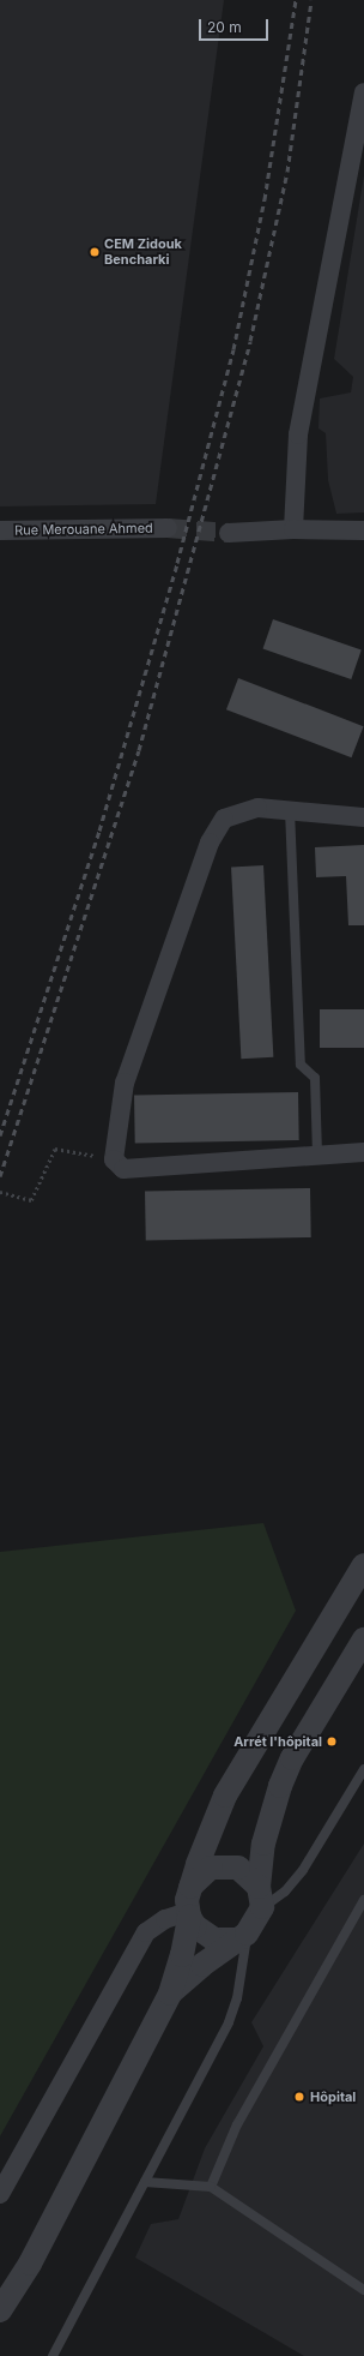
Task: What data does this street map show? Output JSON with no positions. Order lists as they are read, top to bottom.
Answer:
{
  "streets": {
    "street": ["Rue Merouane Ahmed"]
  },
  "places": ["CEM Zidouk Bencharki", "Arrét l'hôpital", "Hôpital"],
  "scale_bar": "20 m"
}
